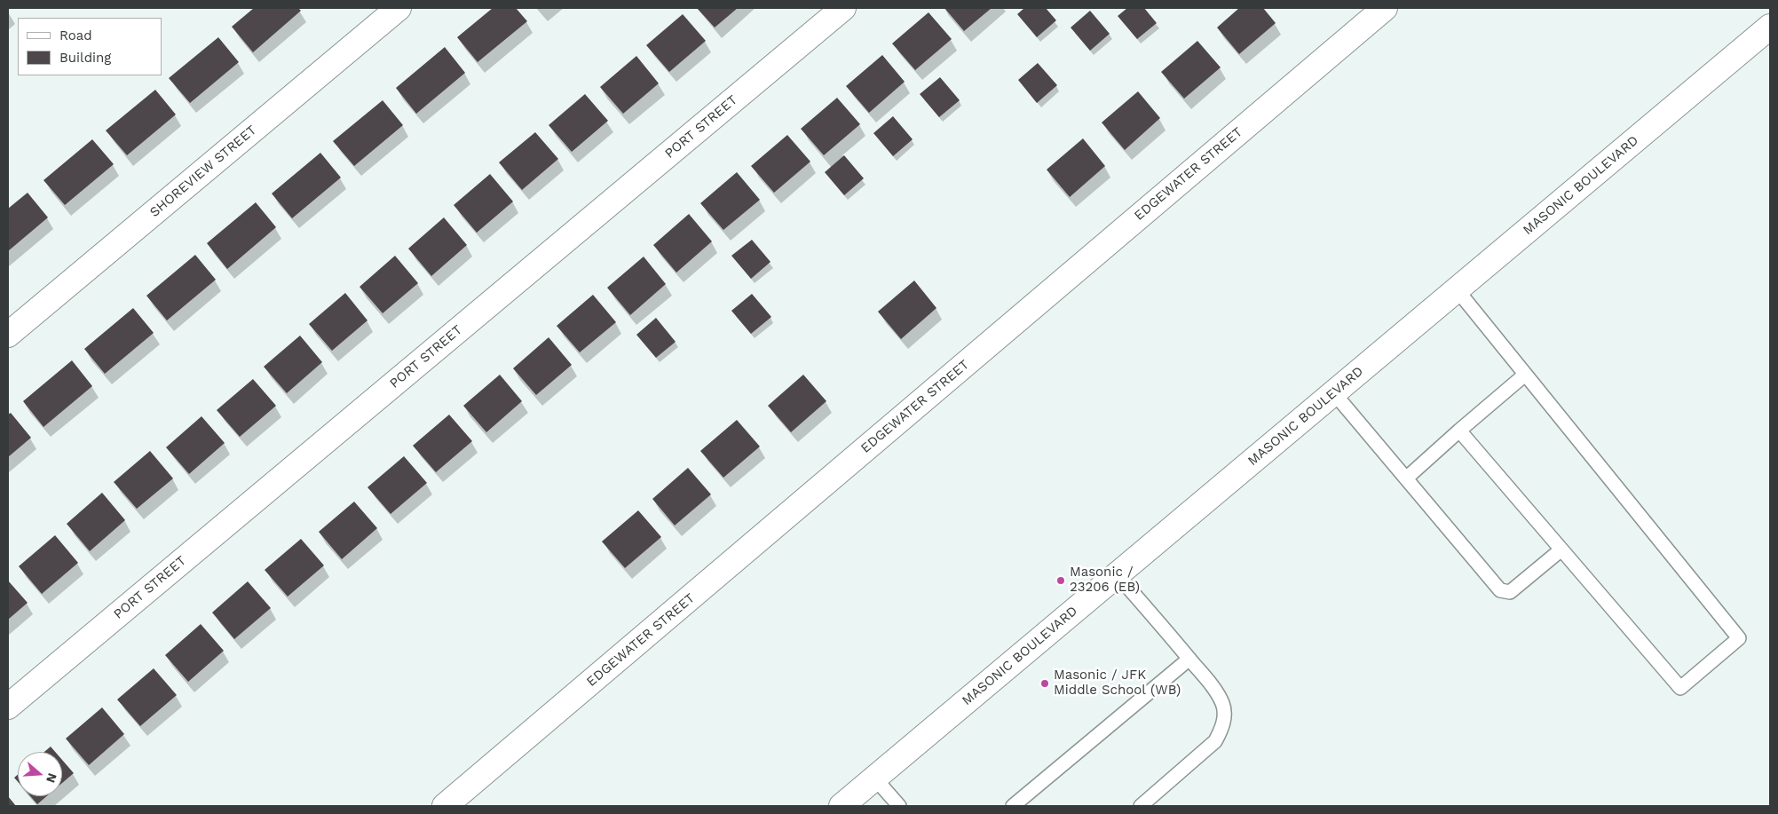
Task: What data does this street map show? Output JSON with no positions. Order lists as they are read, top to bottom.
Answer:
{
  "streets": {
    "street": [
      "PORT STREET",
      "SHOREVIEW STREET",
      "EDGEWATER STREET",
      "MASONIC BOULEVARD"
    ]
  },
  "places": ["Masonic / 23206 (EB)", "Masonic / JFK Middle School (WB)"],
  "legend": ["Road", "Building"],
  "north": "right"
}
